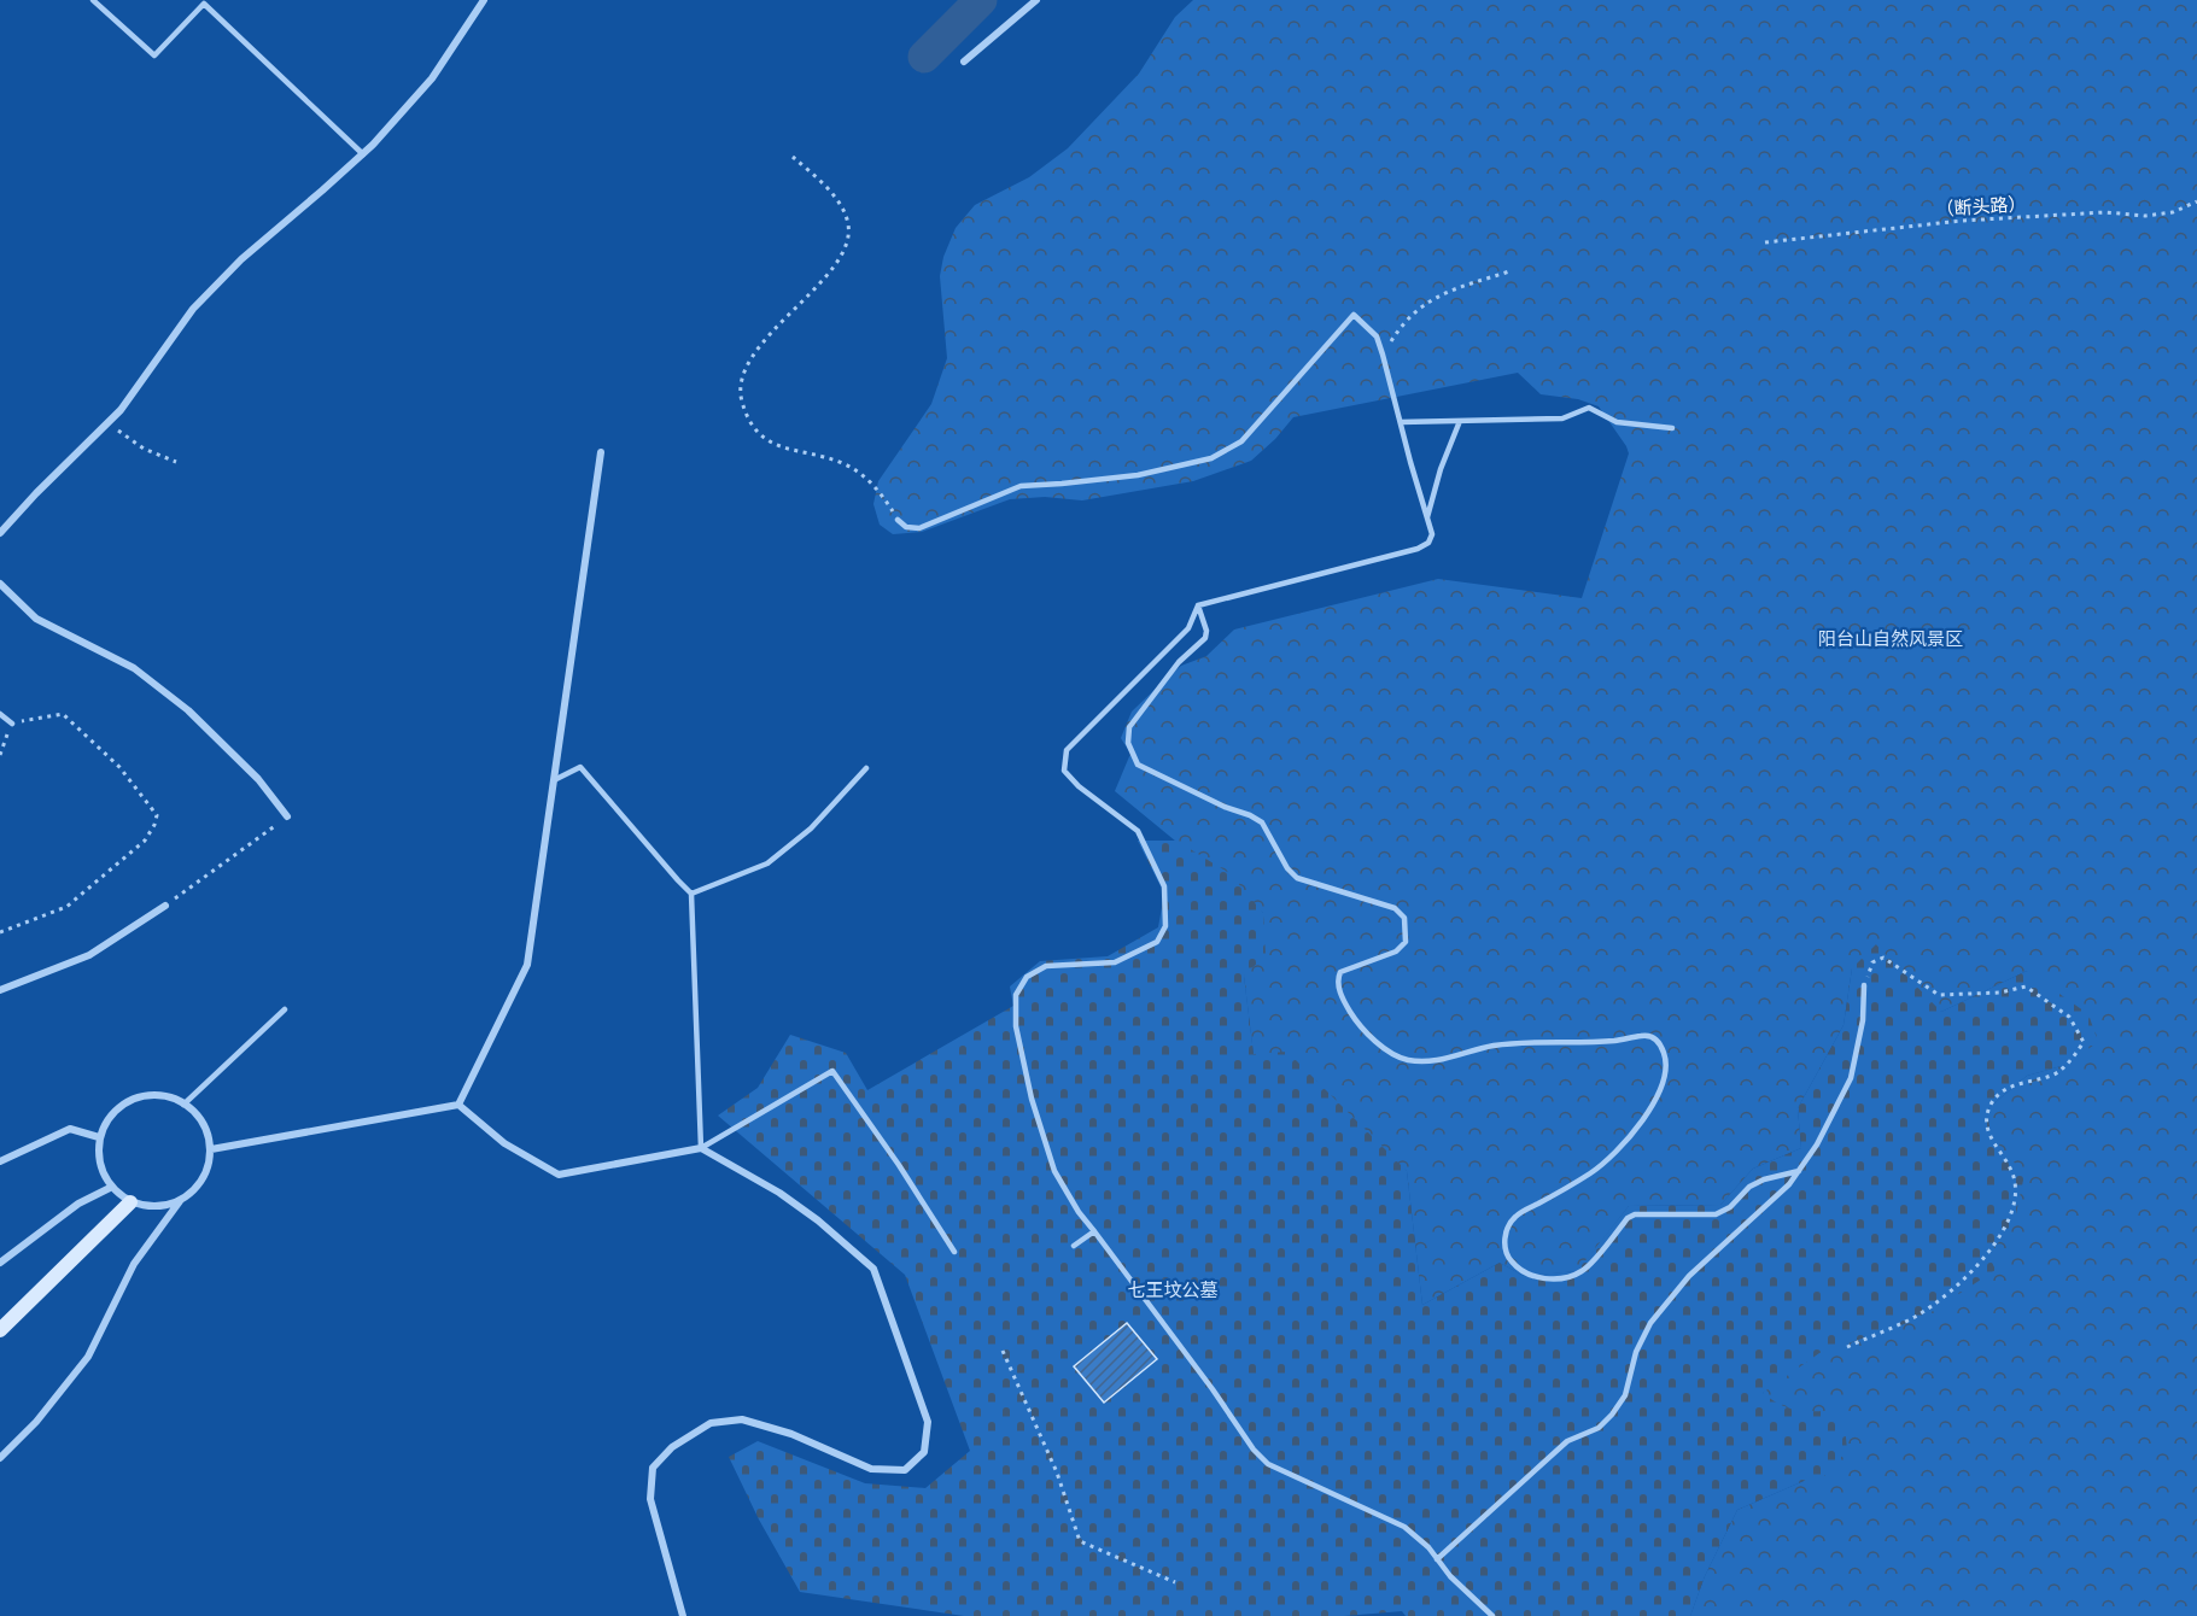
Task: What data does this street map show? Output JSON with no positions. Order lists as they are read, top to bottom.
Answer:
{
  "streets": {
    "path": ["（断头路）"]
  },
  "parks": ["阳台山自然风景区", "七王坟公墓"]
}
